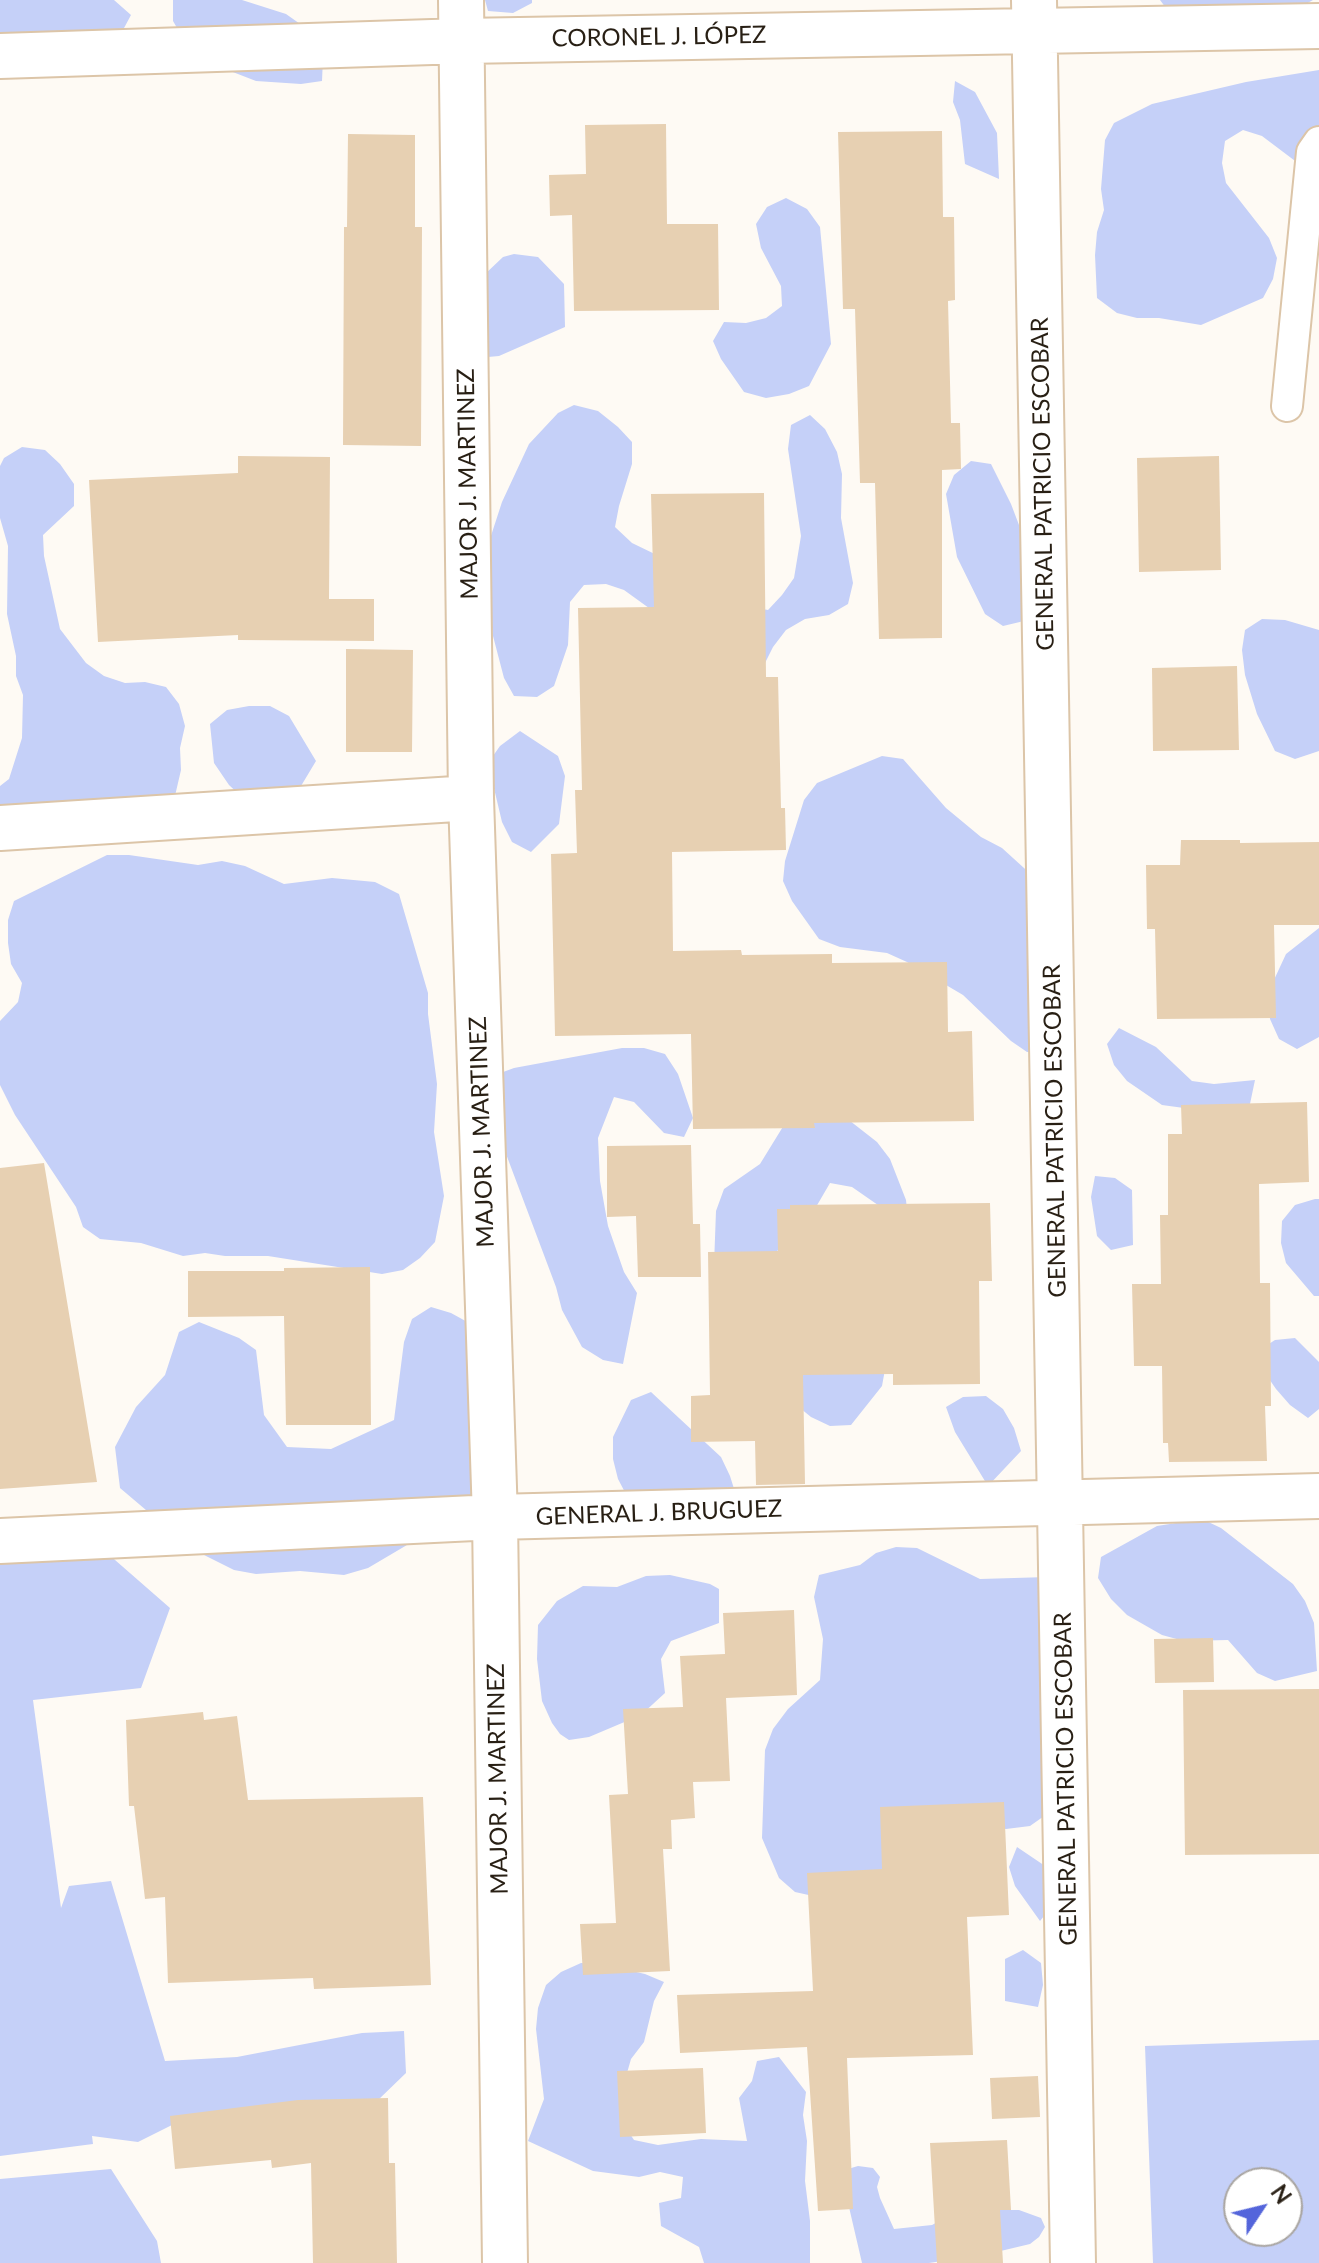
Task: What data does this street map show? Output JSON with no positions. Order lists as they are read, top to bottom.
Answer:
{
  "streets": {
    "street": [
      "CORONEL J. LÓPEZ",
      "MAJOR J. MARTINEZ",
      "GENERAL PATRICIO ESCOBAR",
      "GENERAL J. BRUGUEZ"
    ]
  },
  "crossings": [
    ["CORONEL J. LÓPEZ", "MAJOR J. MARTINEZ"],
    ["CORONEL J. LÓPEZ", "GENERAL PATRICIO ESCOBAR"],
    ["MAJOR J. MARTINEZ", "GENERAL J. BRUGUEZ"],
    ["GENERAL PATRICIO ESCOBAR", "GENERAL J. BRUGUEZ"]
  ],
  "north": "top right"
}
